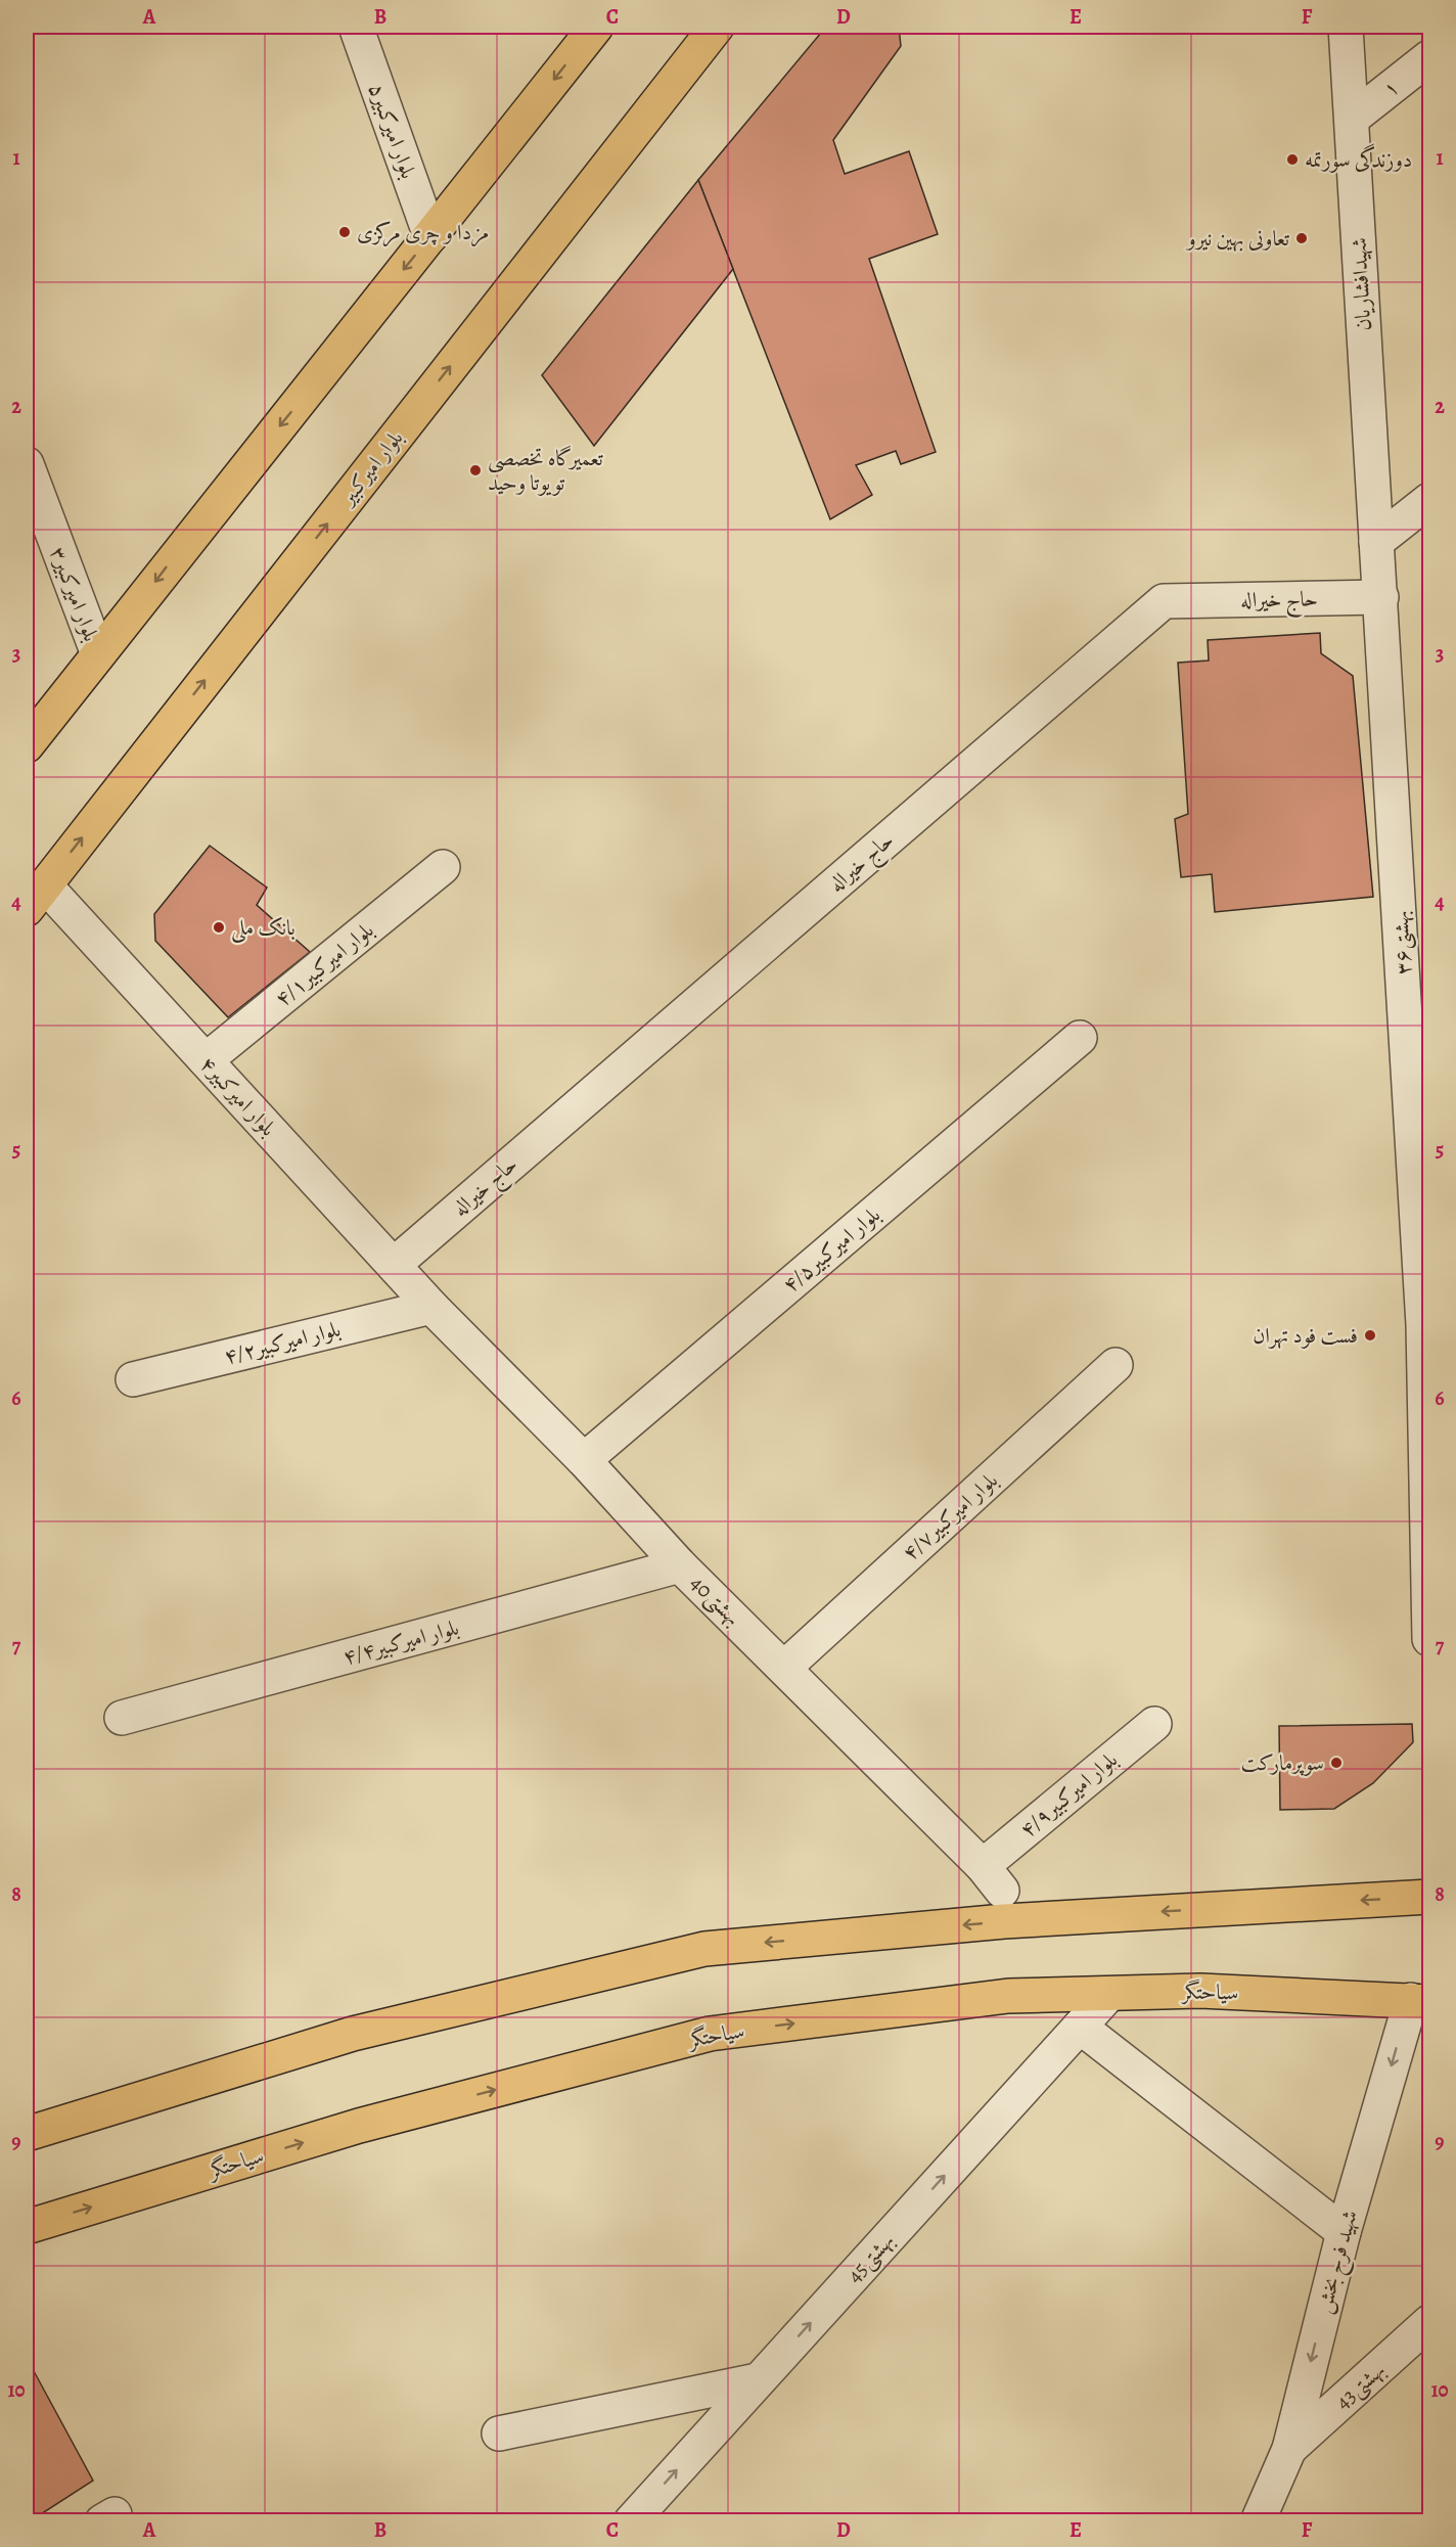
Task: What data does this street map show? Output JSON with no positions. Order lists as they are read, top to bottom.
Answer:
{
  "streets": {
    "main road": ["بلوار امیرکبیر", "سیاحتگر"],
    "street": [
      "۱",
      "بلوار امیرکبیر۵",
      "شهیدافشاریان",
      "بلوار امیرکبیر۳",
      "حاج خیراله",
      "بهشتی۳۶",
      "بلوار امیرکبیر۴/۱",
      "۴بلوار امیرکبیر",
      "بلوار امیرکبیر۴/۵",
      "بلوار امیرکبیر۴/۲",
      "بلوار امیرکبیر۴/۷",
      "40بهشتی",
      "بلوار امیرکبیر۴/۴",
      "بلوار امیرکبیر۴/۹",
      "بهشتی45",
      "شهید فرح بخش",
      "43بهشتی"
    ]
  },
  "crossings": [
    ["۱", "شهیدافشاریان"],
    ["شهیدافشاریان", "بهشتی۳۶"],
    ["بلوار امیرکبیر", "۴بلوار امیرکبیر"],
    ["حاج خیراله", "بهشتی۳۶"],
    ["حاج خیراله", "۴بلوار امیرکبیر"],
    ["بلوار امیرکبیر۴/۱", "۴بلوار امیرکبیر"],
    ["۴بلوار امیرکبیر", "بلوار امیرکبیر۴/۲"],
    ["۴بلوار امیرکبیر", "40بهشتی"],
    ["بلوار امیرکبیر۴/۵", "40بهشتی"],
    ["بلوار امیرکبیر۴/۲", "40بهشتی"],
    ["بلوار امیرکبیر۴/۷", "40بهشتی"],
    ["40بهشتی", "بلوار امیرکبیر۴/۴"],
    ["40بهشتی", "بلوار امیرکبیر۴/۹"],
    ["سیاحتگر", "بهشتی45"],
    ["سیاحتگر", "شهید فرح بخش"],
    ["شهید فرح بخش", "43بهشتی"]
  ],
  "one_way": ["بهشتی45", "شهید فرح بخش"],
  "places": [
    "دوزندگی سورتمه",
    "مزدا و چری مرکزی",
    "تعاونی بهین نیرو",
    "تعمیرگاه تخصصی تویوتا وحید",
    "بانک ملی",
    "فست فود تهران",
    "سوپرمارکت"
  ],
  "grid": {
    "columns": [
      "A",
      "B",
      "C",
      "D",
      "E",
      "F"
    ],
    "rows": [
      "1",
      "2",
      "3",
      "4",
      "5",
      "6",
      "7",
      "8",
      "9",
      "10"
    ]
  }
}
